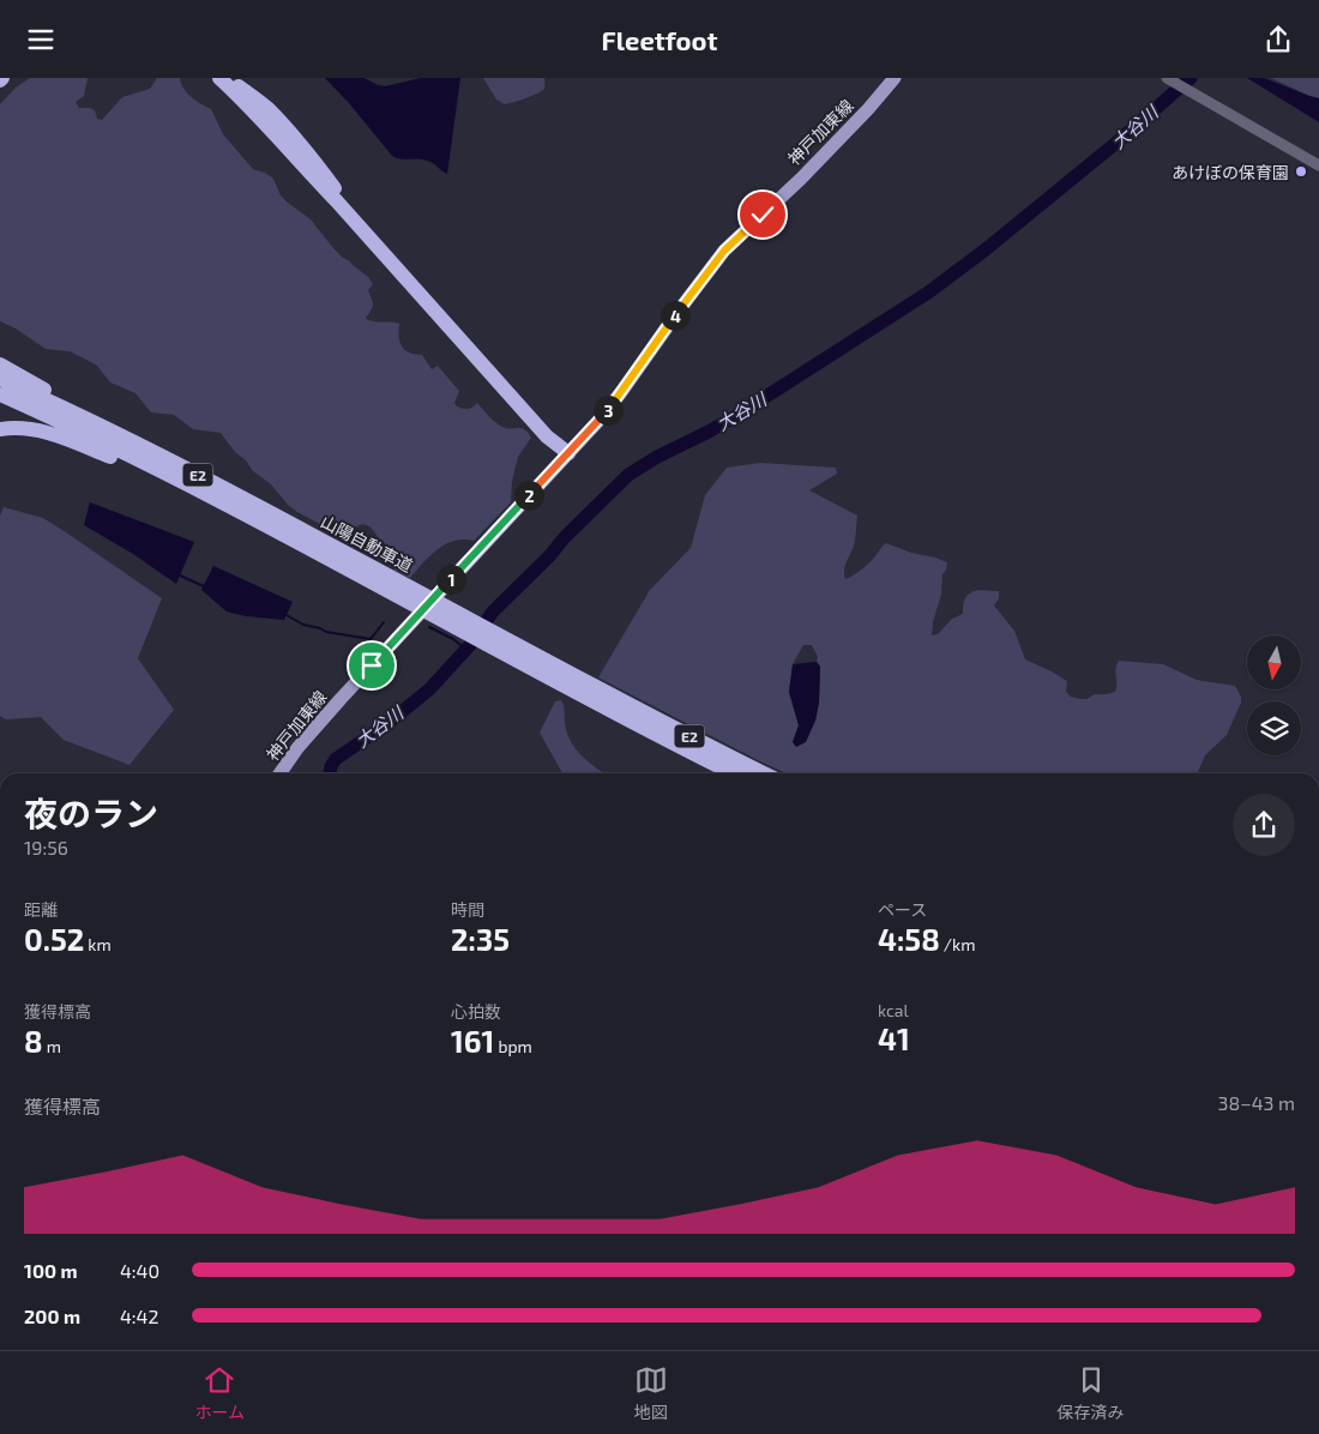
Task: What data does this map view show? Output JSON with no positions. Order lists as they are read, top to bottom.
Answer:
{
  "streets": {
    "highway": ["E2", "山陽自動車道"],
    "main road": ["神戸加東線"]
  },
  "water": ["大谷川"],
  "places": ["あけぼの保育園"],
  "north": "bottom",
  "page": {
    "header": "Fleetfoot",
    "pins": [
      "4",
      "3",
      "2",
      "1"
    ],
    "heading": ["夜のラン", "19:56"],
    "stats": [
      ["距離", "0.52 km"],
      ["時間", "2:35"],
      ["ペース", "4:58 /km"],
      ["獲得標高", "8 m"],
      ["心拍数", "161 bpm"],
      ["kcal", "41"]
    ],
    "chart": ["獲得標高", "38–43 m"],
    "list": [
      {
        "name": "100 m",
        "note": "4:40"
      },
      {
        "name": "200 m",
        "note": "4:42"
      }
    ],
    "tabs": ["ホーム", "地図", "保存済み"]
  }
}
